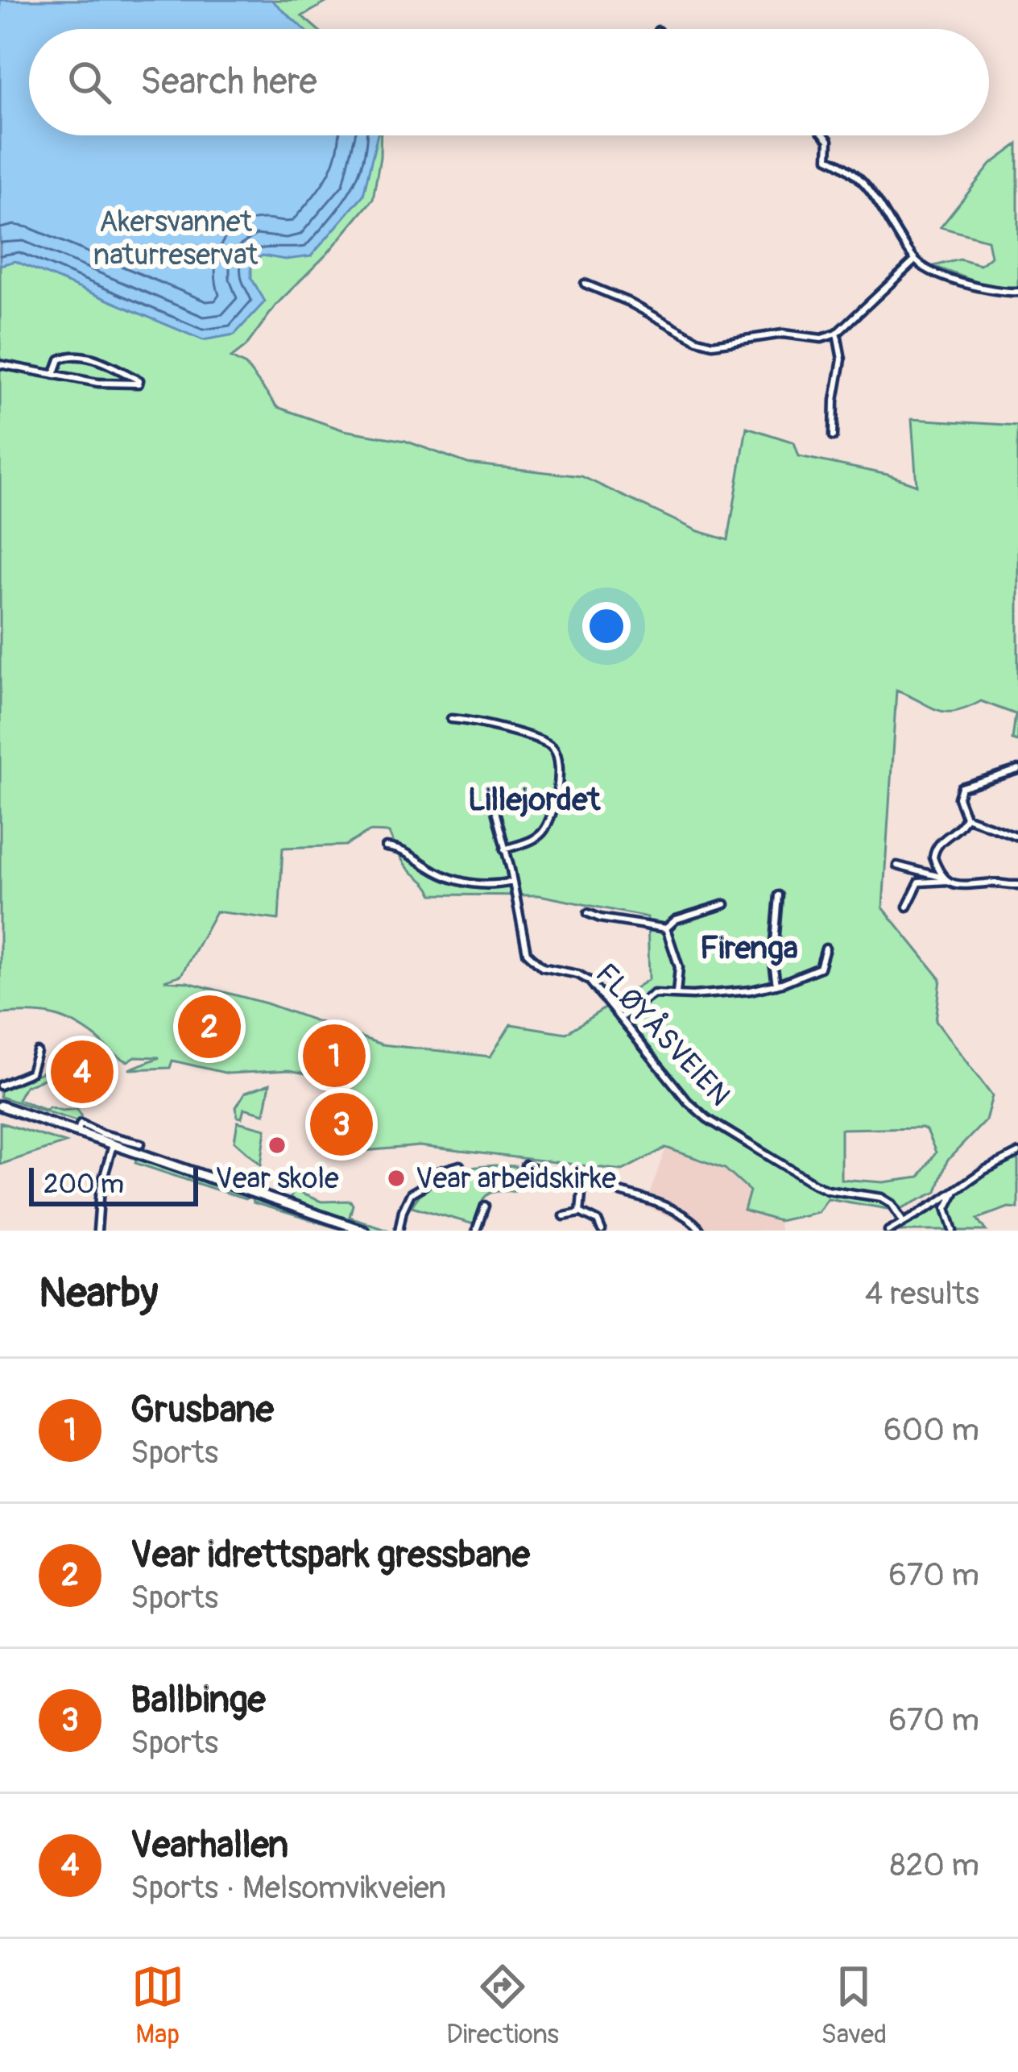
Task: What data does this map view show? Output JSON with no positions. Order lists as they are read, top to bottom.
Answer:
{
  "streets": {
    "street": ["FLØYÅSVEIEN"]
  },
  "districts": ["Lillejordet", "Firenga"],
  "parks": ["Akersvannet naturreservat"],
  "places": ["Vear skole", "Vear arbeidskirke"],
  "scale_bar": "200 m",
  "page": {
    "search": "Search here",
    "pins": [
      "2",
      "1",
      "4",
      "3"
    ],
    "scale": "200 m",
    "heading": ["Nearby", "4 results"],
    "list": [
      {
        "mark": "1",
        "name": "Grusbane",
        "note": "Sports",
        "value": "600 m"
      },
      {
        "mark": "2",
        "name": "Vear idrettspark gressbane",
        "note": "Sports",
        "value": "670 m"
      },
      {
        "mark": "3",
        "name": "Ballbinge",
        "note": "Sports",
        "value": "670 m"
      },
      {
        "mark": "4",
        "name": "Vearhallen",
        "note": "Sports · Melsomvikveien",
        "value": "820 m"
      }
    ],
    "nav": ["Map", "Directions", "Saved"]
  }
}
